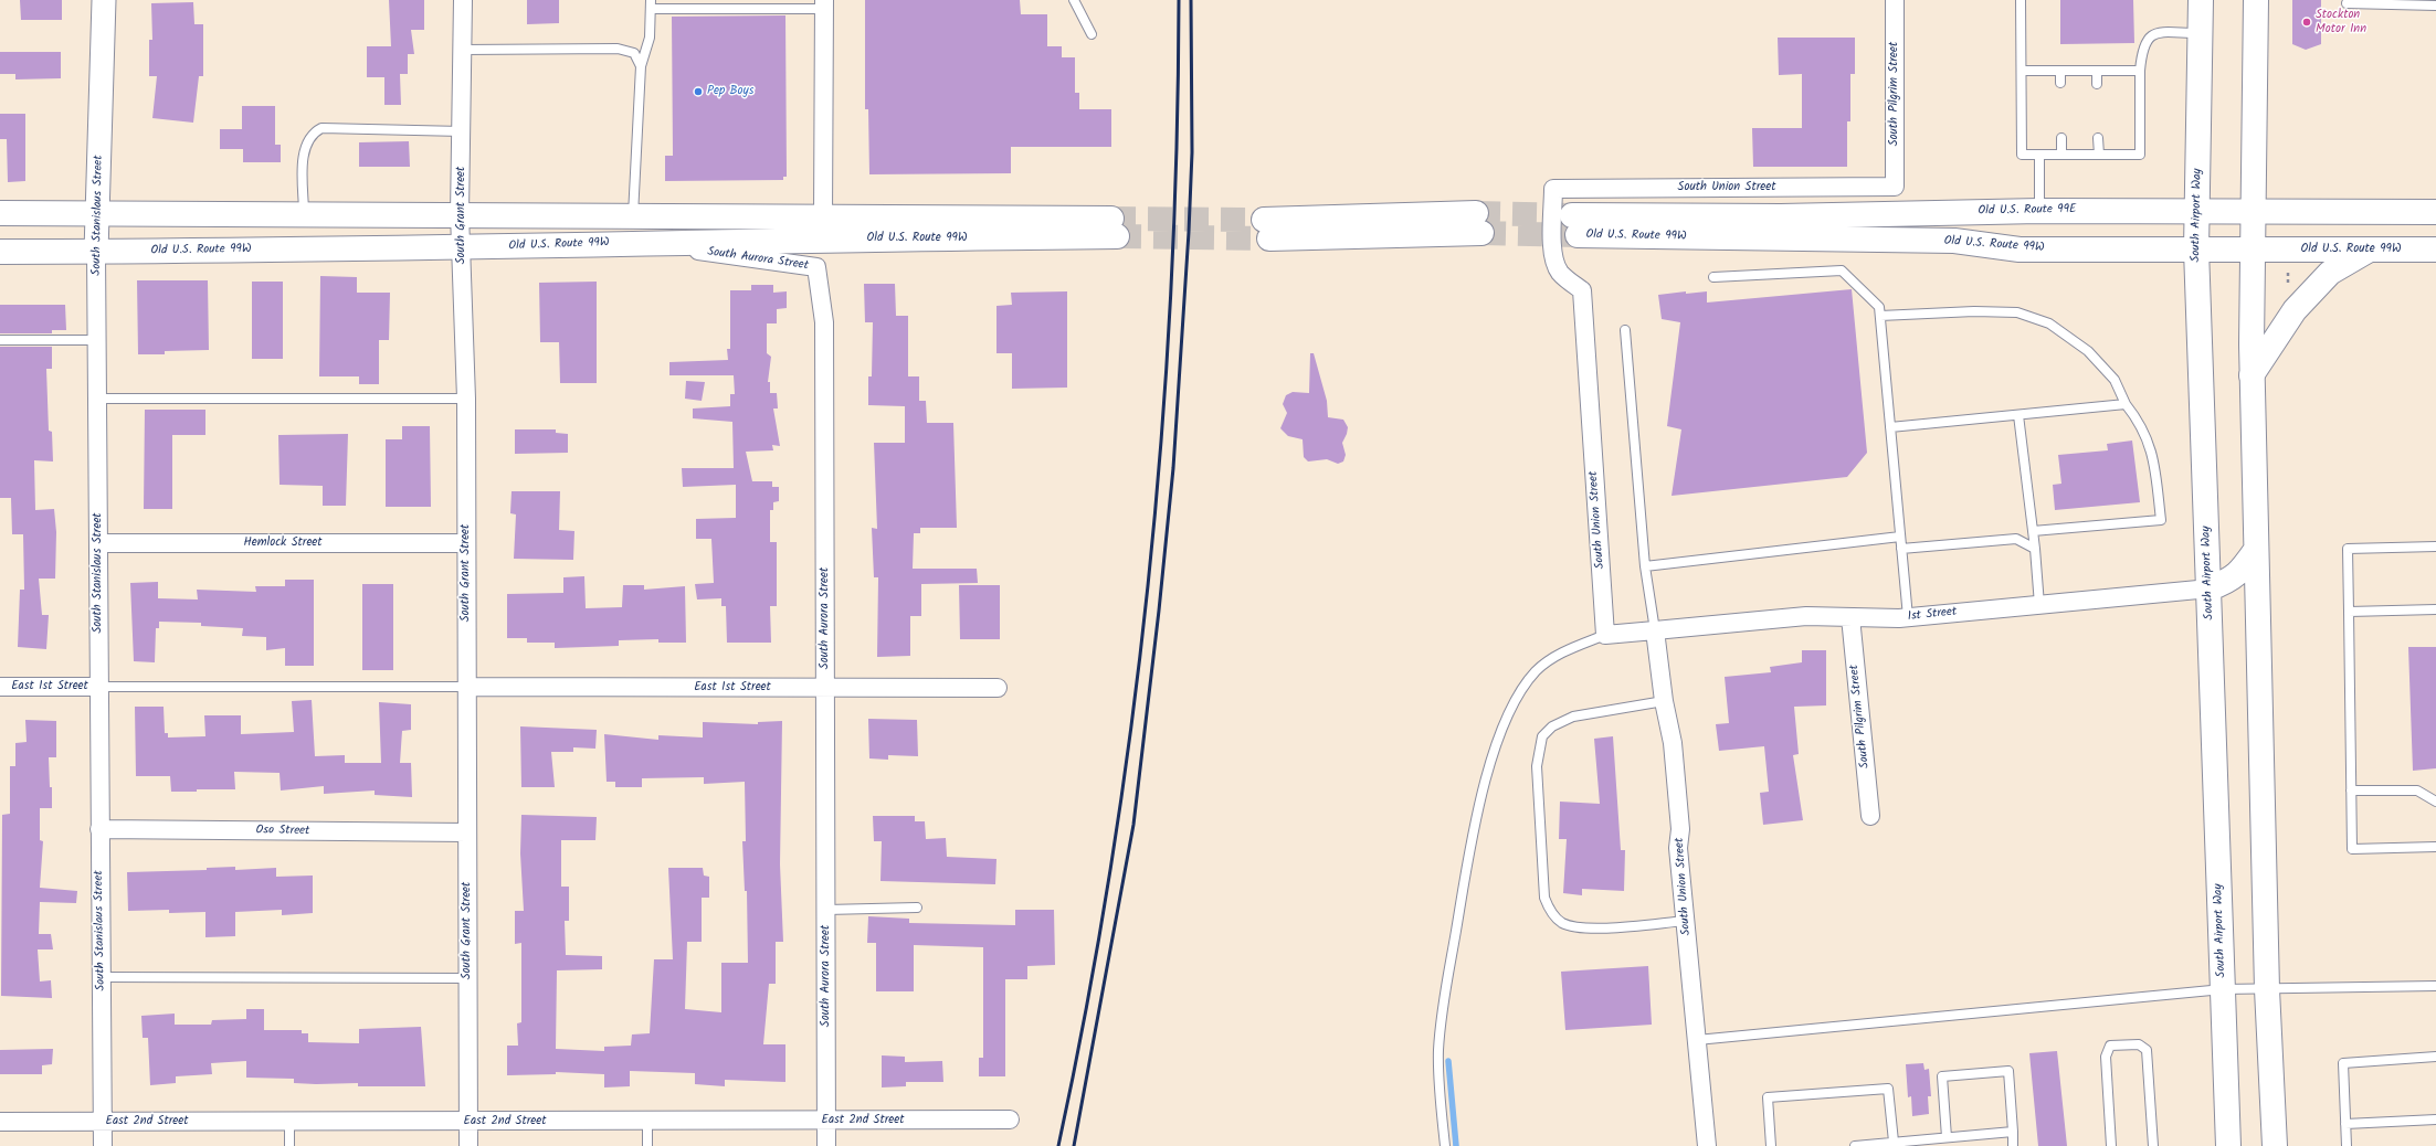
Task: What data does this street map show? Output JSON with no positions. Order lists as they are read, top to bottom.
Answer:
{
  "streets": {
    "main road": ["Old U.S. Route 99E", "South Airport Way", "Old U.S. Route 99W"],
    "street": [
      "South Pilgrim Street",
      "South Union Street",
      "South Stanislaus Street",
      "South Grant Street",
      "South Aurora Street",
      "Hemlock Street",
      "1st Street",
      "East 1st Street",
      "Oso Street",
      "East 2nd Street"
    ]
  },
  "crossings": [
    ["South Pilgrim Street", "South Union Street"],
    ["South Pilgrim Street", "1st Street"],
    ["South Union Street", "1st Street"],
    ["Old U.S. Route 99E", "South Airport Way"],
    ["Old U.S. Route 99E", "Old U.S. Route 99W"],
    ["South Stanislaus Street", "Old U.S. Route 99W"],
    ["South Stanislaus Street", "Hemlock Street"],
    ["South Stanislaus Street", "East 1st Street"],
    ["South Stanislaus Street", "Oso Street"],
    ["South Stanislaus Street", "East 2nd Street"],
    ["South Grant Street", "Old U.S. Route 99W"],
    ["South Grant Street", "Hemlock Street"],
    ["South Grant Street", "East 1st Street"],
    ["South Grant Street", "Oso Street"],
    ["South Grant Street", "East 2nd Street"],
    ["South Airport Way", "Old U.S. Route 99W"],
    ["South Airport Way", "1st Street"],
    ["Old U.S. Route 99W", "South Aurora Street"],
    ["South Aurora Street", "East 1st Street"],
    ["South Aurora Street", "East 2nd Street"]
  ],
  "places": ["Stockton Motor Inn", "Pep Boys"]
}
